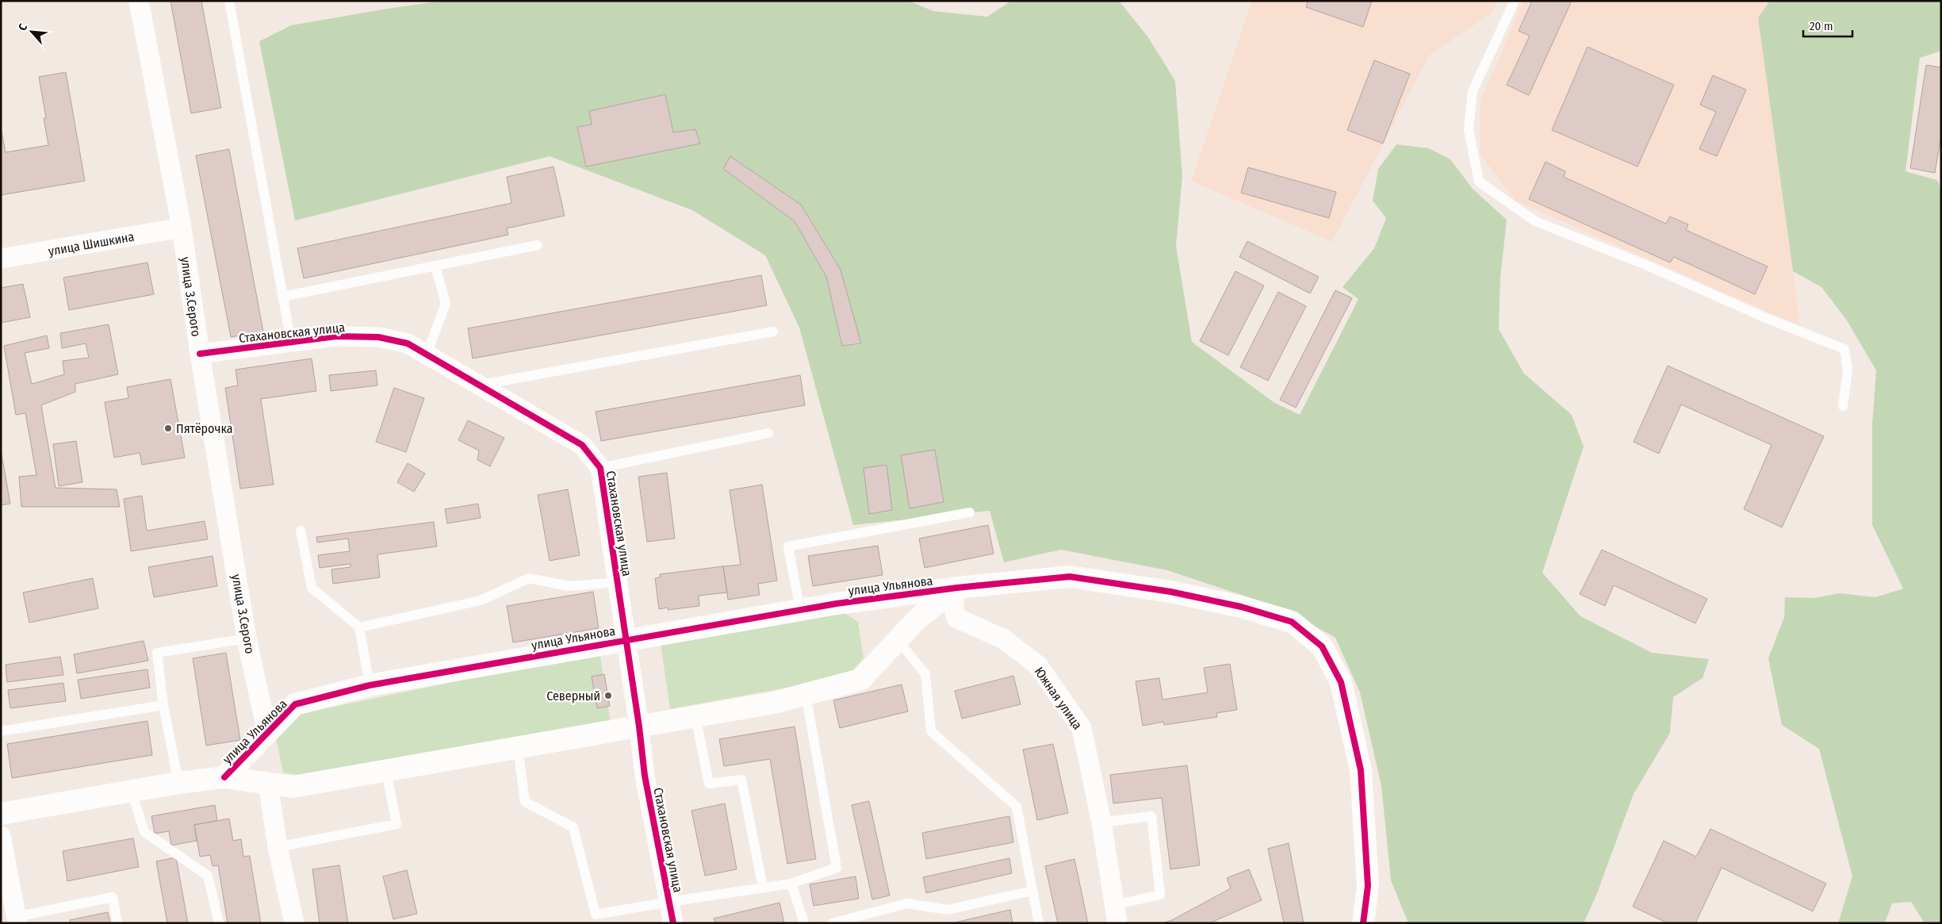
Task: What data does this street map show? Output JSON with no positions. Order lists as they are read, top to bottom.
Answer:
{
  "streets": {
    "street": [
      "улица Шишкина",
      "улица З.Серого",
      "Стахановская улица",
      "улица Ульянова",
      "Южная улица"
    ]
  },
  "crossings": [
    ["улица Шишкина", "улица З.Серого"],
    ["улица З.Серого", "Стахановская улица"],
    ["улица З.Серого", "улица Ульянова"],
    ["Стахановская улица", "улица Ульянова"],
    ["улица Ульянова", "Южная улица"]
  ],
  "places": ["Пятёрочка", "Северный"],
  "scale_bar": "20 m",
  "north": "top left"
}
